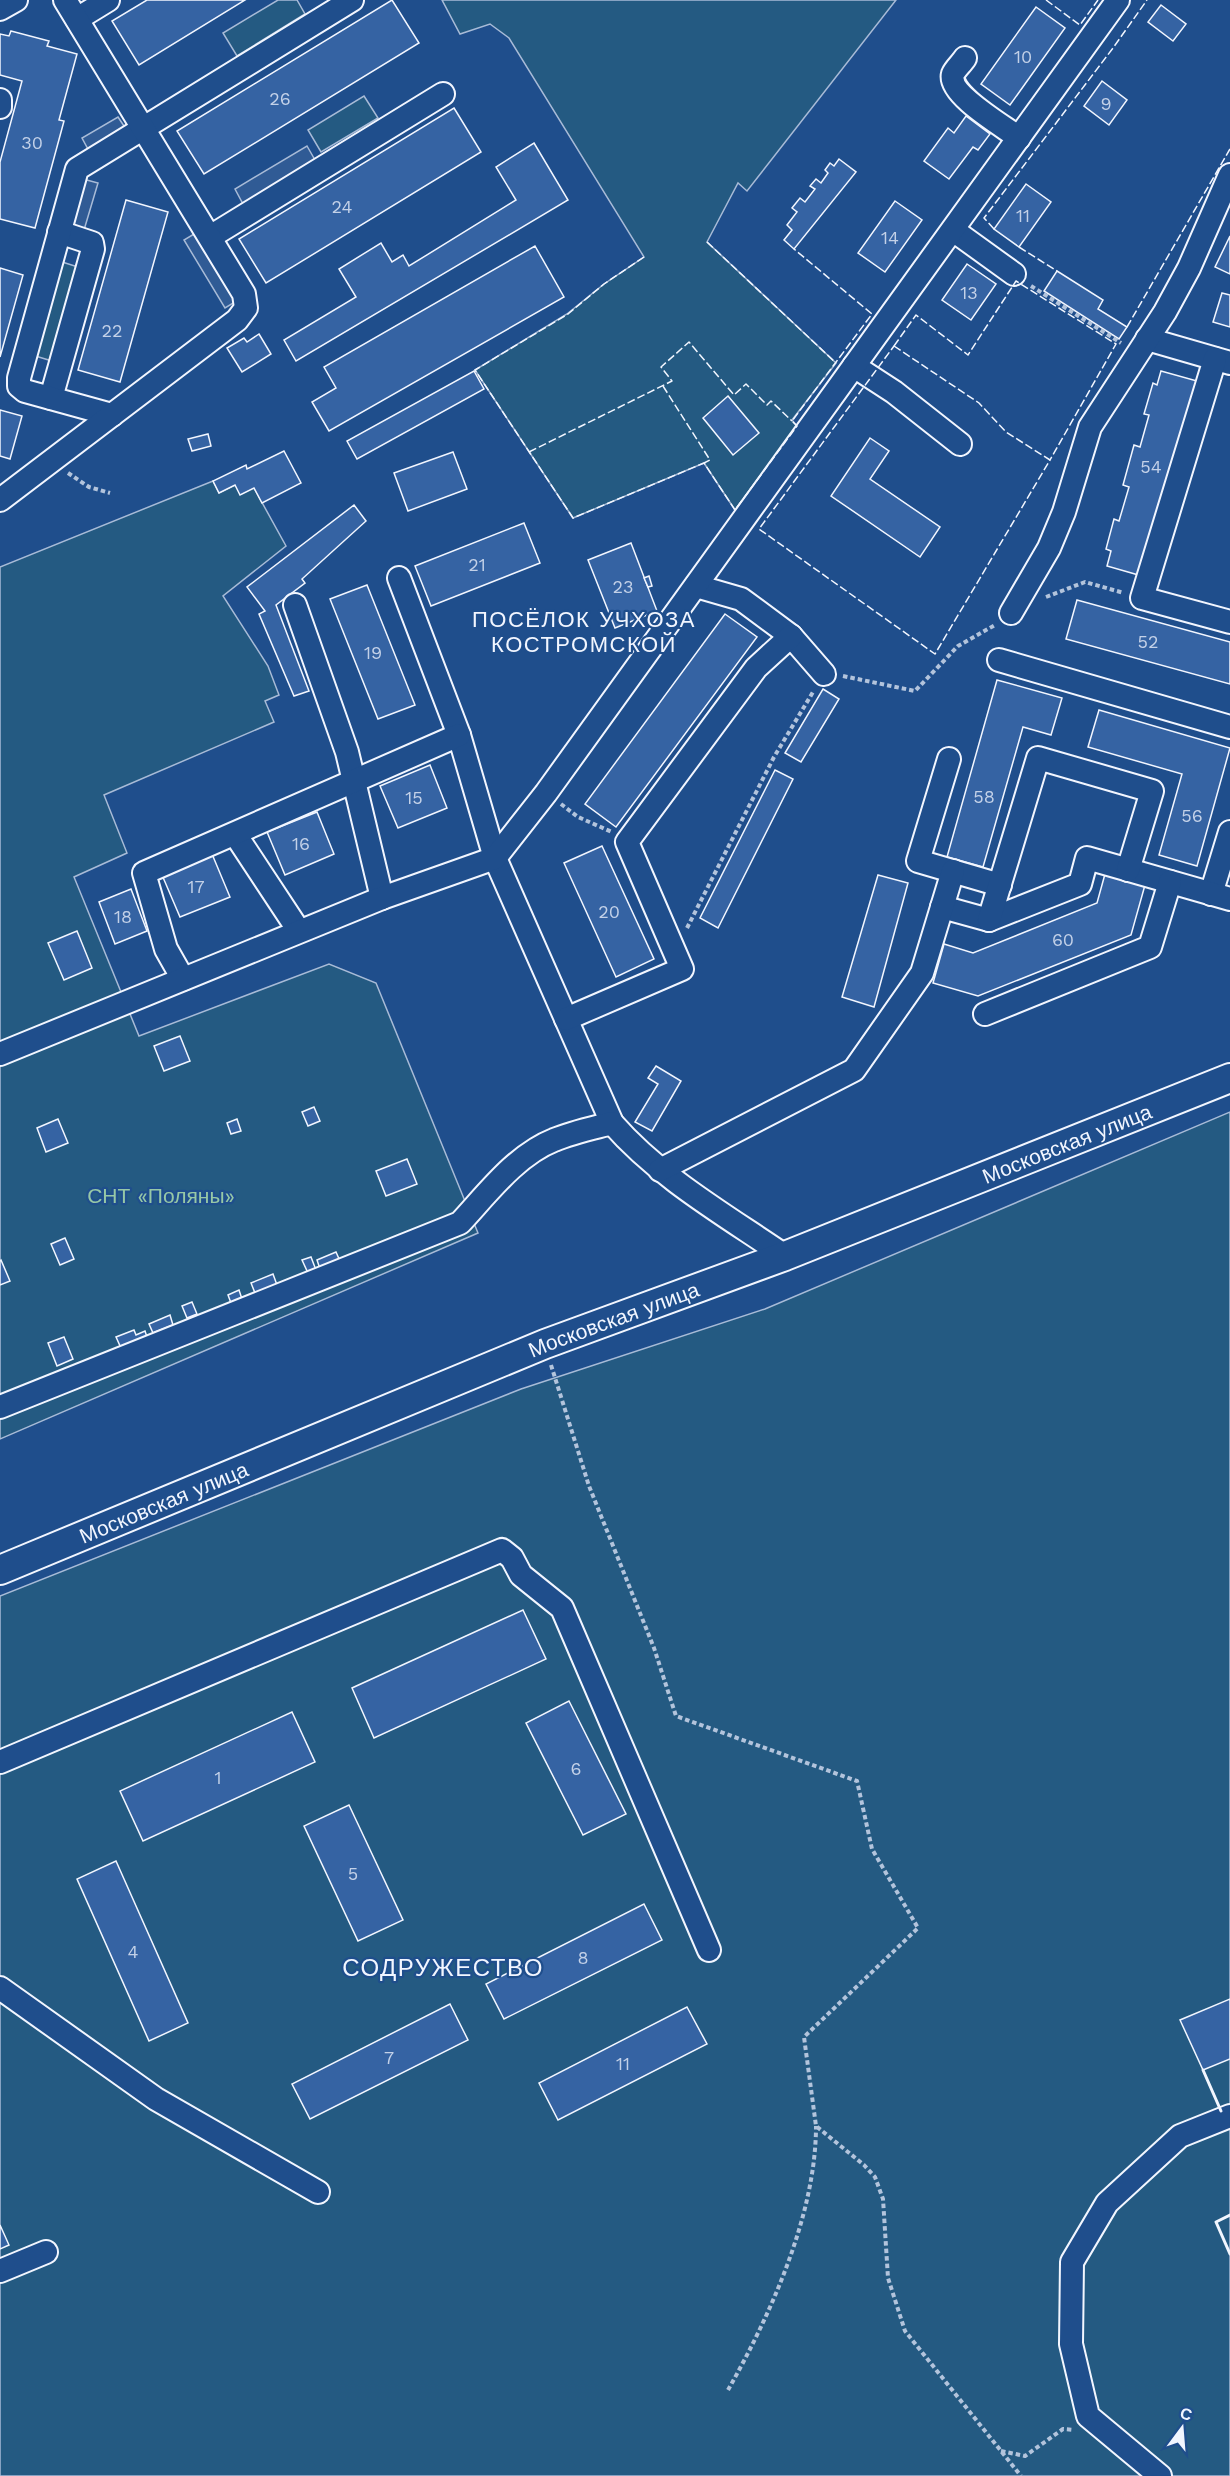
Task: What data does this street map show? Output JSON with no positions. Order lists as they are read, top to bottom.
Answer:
{
  "streets": {
    "main road": ["Московская улица"]
  },
  "districts": ["ПОСЁЛОК УЧХОЗА КОСТРОМСКОЙ", "СОДРУЖЕСТВО"],
  "parks": ["СНТ «Поляны»"],
  "house_numbers": [
    "10",
    "26",
    "9",
    "30",
    "24",
    "11",
    "14",
    "13",
    "22",
    "54",
    "21",
    "23",
    "52",
    "19",
    "58",
    "15",
    "56",
    "16",
    "17",
    "20",
    "18",
    "60",
    "6",
    "1",
    "5",
    "4",
    "8",
    "7",
    "11"
  ],
  "north": "top"
}
